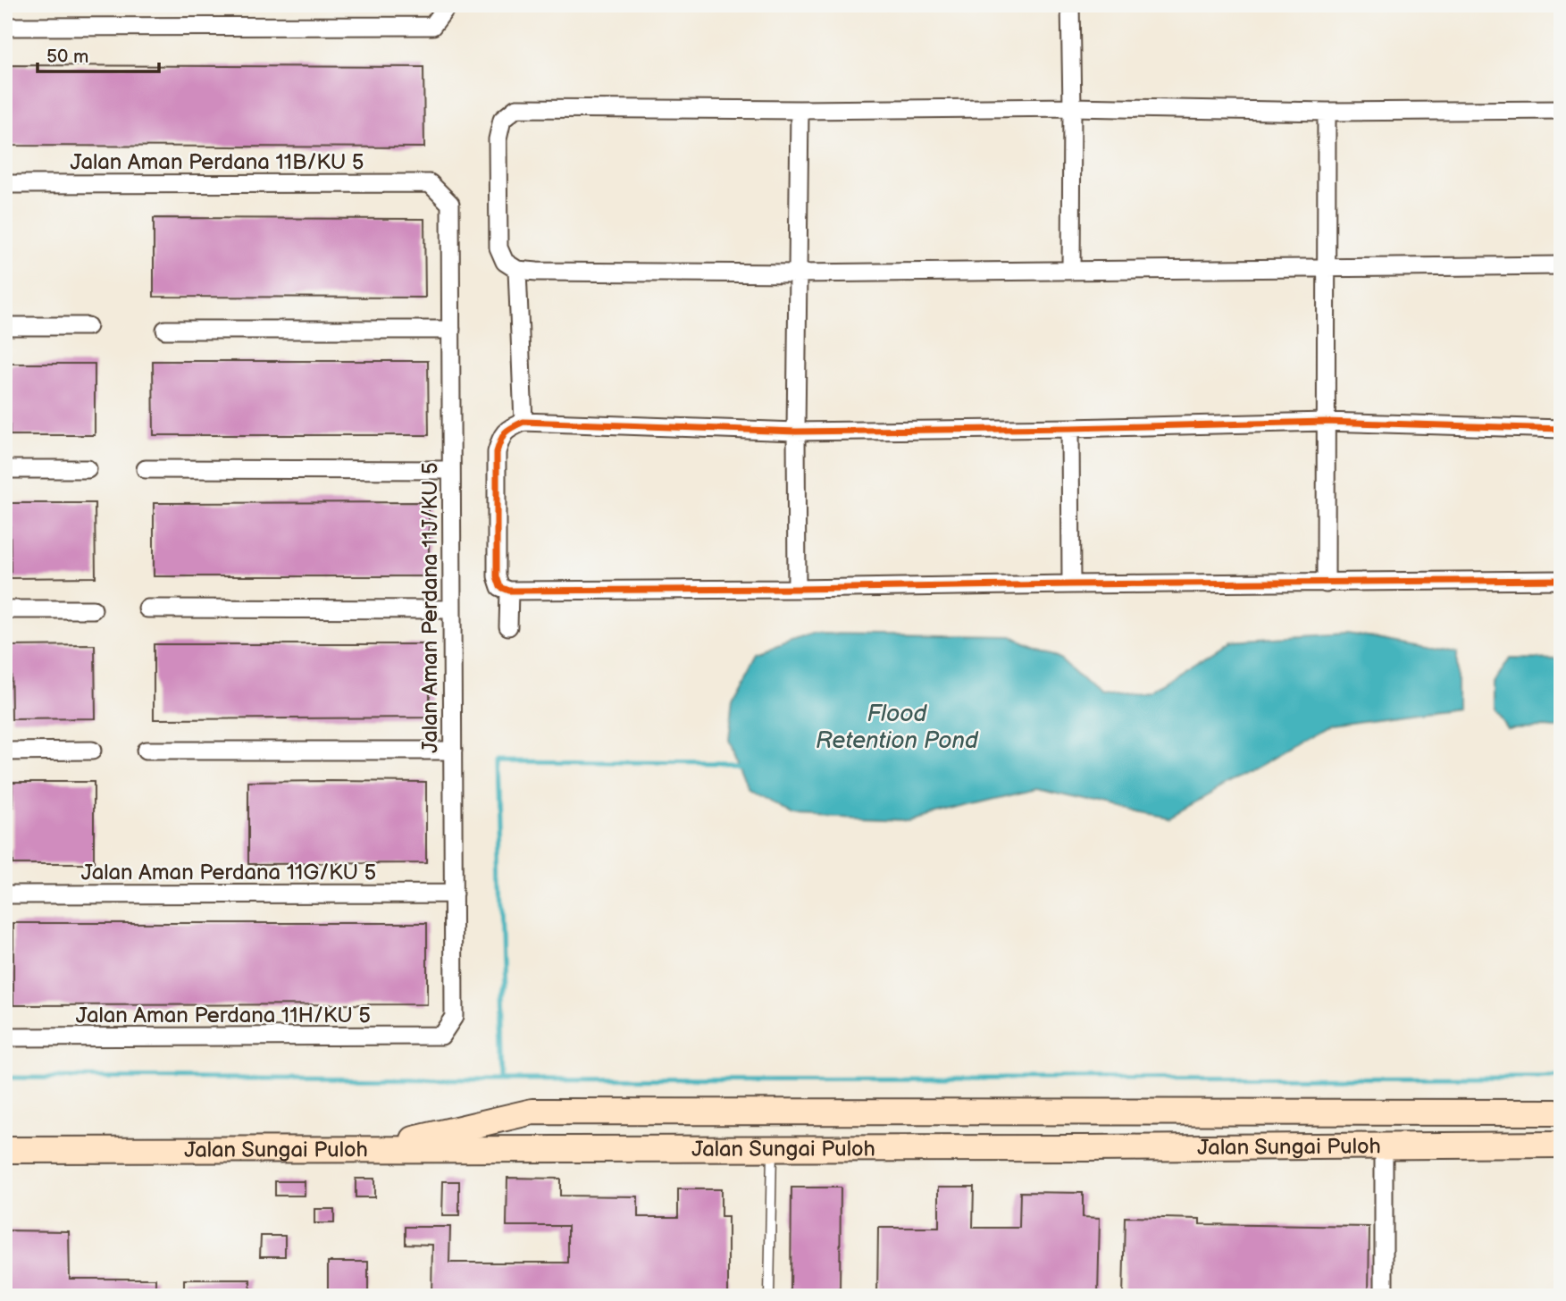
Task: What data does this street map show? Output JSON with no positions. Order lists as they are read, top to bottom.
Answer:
{
  "streets": {
    "street": [
      "Jalan Aman Perdana 11B/KU 5",
      "Jalan Aman Perdana 11J/KU 5",
      "Jalan Aman Perdana 11G/KU 5",
      "Jalan Aman Perdana 11H/KU 5",
      "Jalan Sungai Puloh"
    ]
  },
  "crossings": [
    ["Jalan Aman Perdana 11B/KU 5", "Jalan Aman Perdana 11J/KU 5"],
    ["Jalan Aman Perdana 11J/KU 5", "Jalan Aman Perdana 11G/KU 5"],
    ["Jalan Aman Perdana 11J/KU 5", "Jalan Aman Perdana 11H/KU 5"]
  ],
  "water": ["Flood Retention Pond"],
  "scale_bar": "50 m"
}
